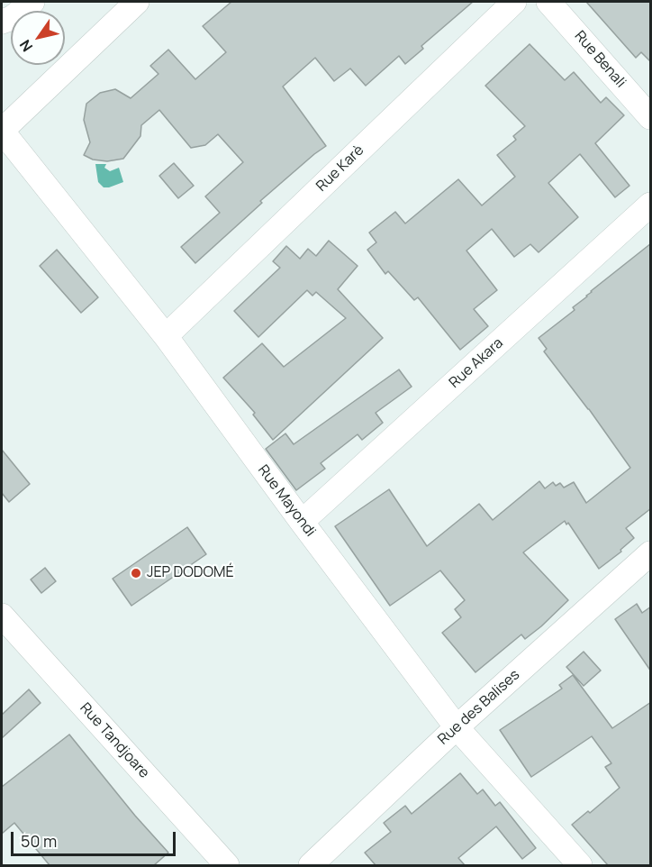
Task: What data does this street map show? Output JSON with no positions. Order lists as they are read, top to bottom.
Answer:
{
  "streets": {
    "street": [
      "Rue Benali",
      "Rue Karè",
      "Rue Akara",
      "Rue Mayondi",
      "Rue des Balises",
      "Rue Tandjoare"
    ]
  },
  "crossings": [
    ["Rue Karè", "Rue Mayondi"],
    ["Rue Akara", "Rue Mayondi"],
    ["Rue Mayondi", "Rue des Balises"]
  ],
  "places": ["JEP DODOMÉ"],
  "scale_bar": "50 m",
  "north": "bottom left"
}
